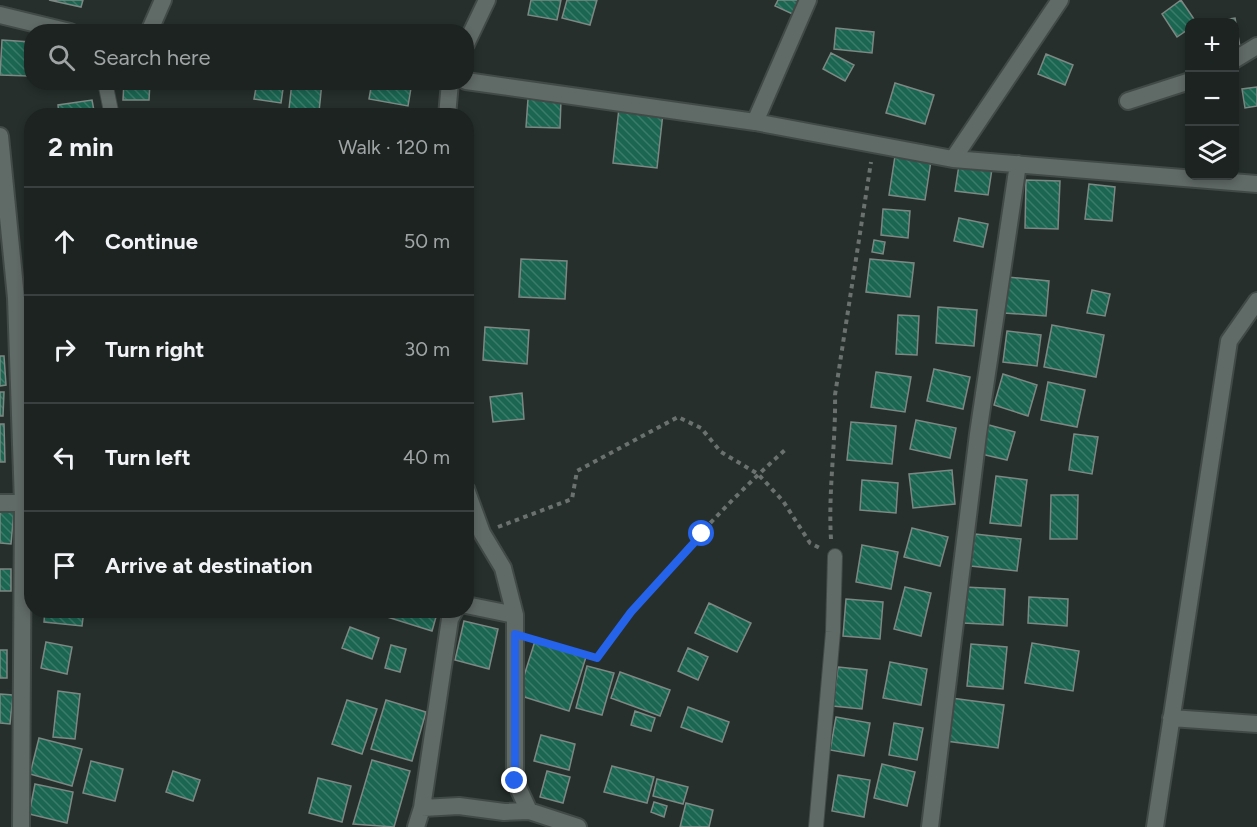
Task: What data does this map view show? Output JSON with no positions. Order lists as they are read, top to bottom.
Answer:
{
  "page": {
    "map_buttons": ["+", "−"],
    "search": "Search here",
    "heading": ["2 min", "Walk · 120 m"],
    "list": [
      ["Continue", "50 m"],
      ["Turn right", "30 m"],
      ["Turn left", "40 m"],
      "Arrive at destination"
    ]
  }
}
